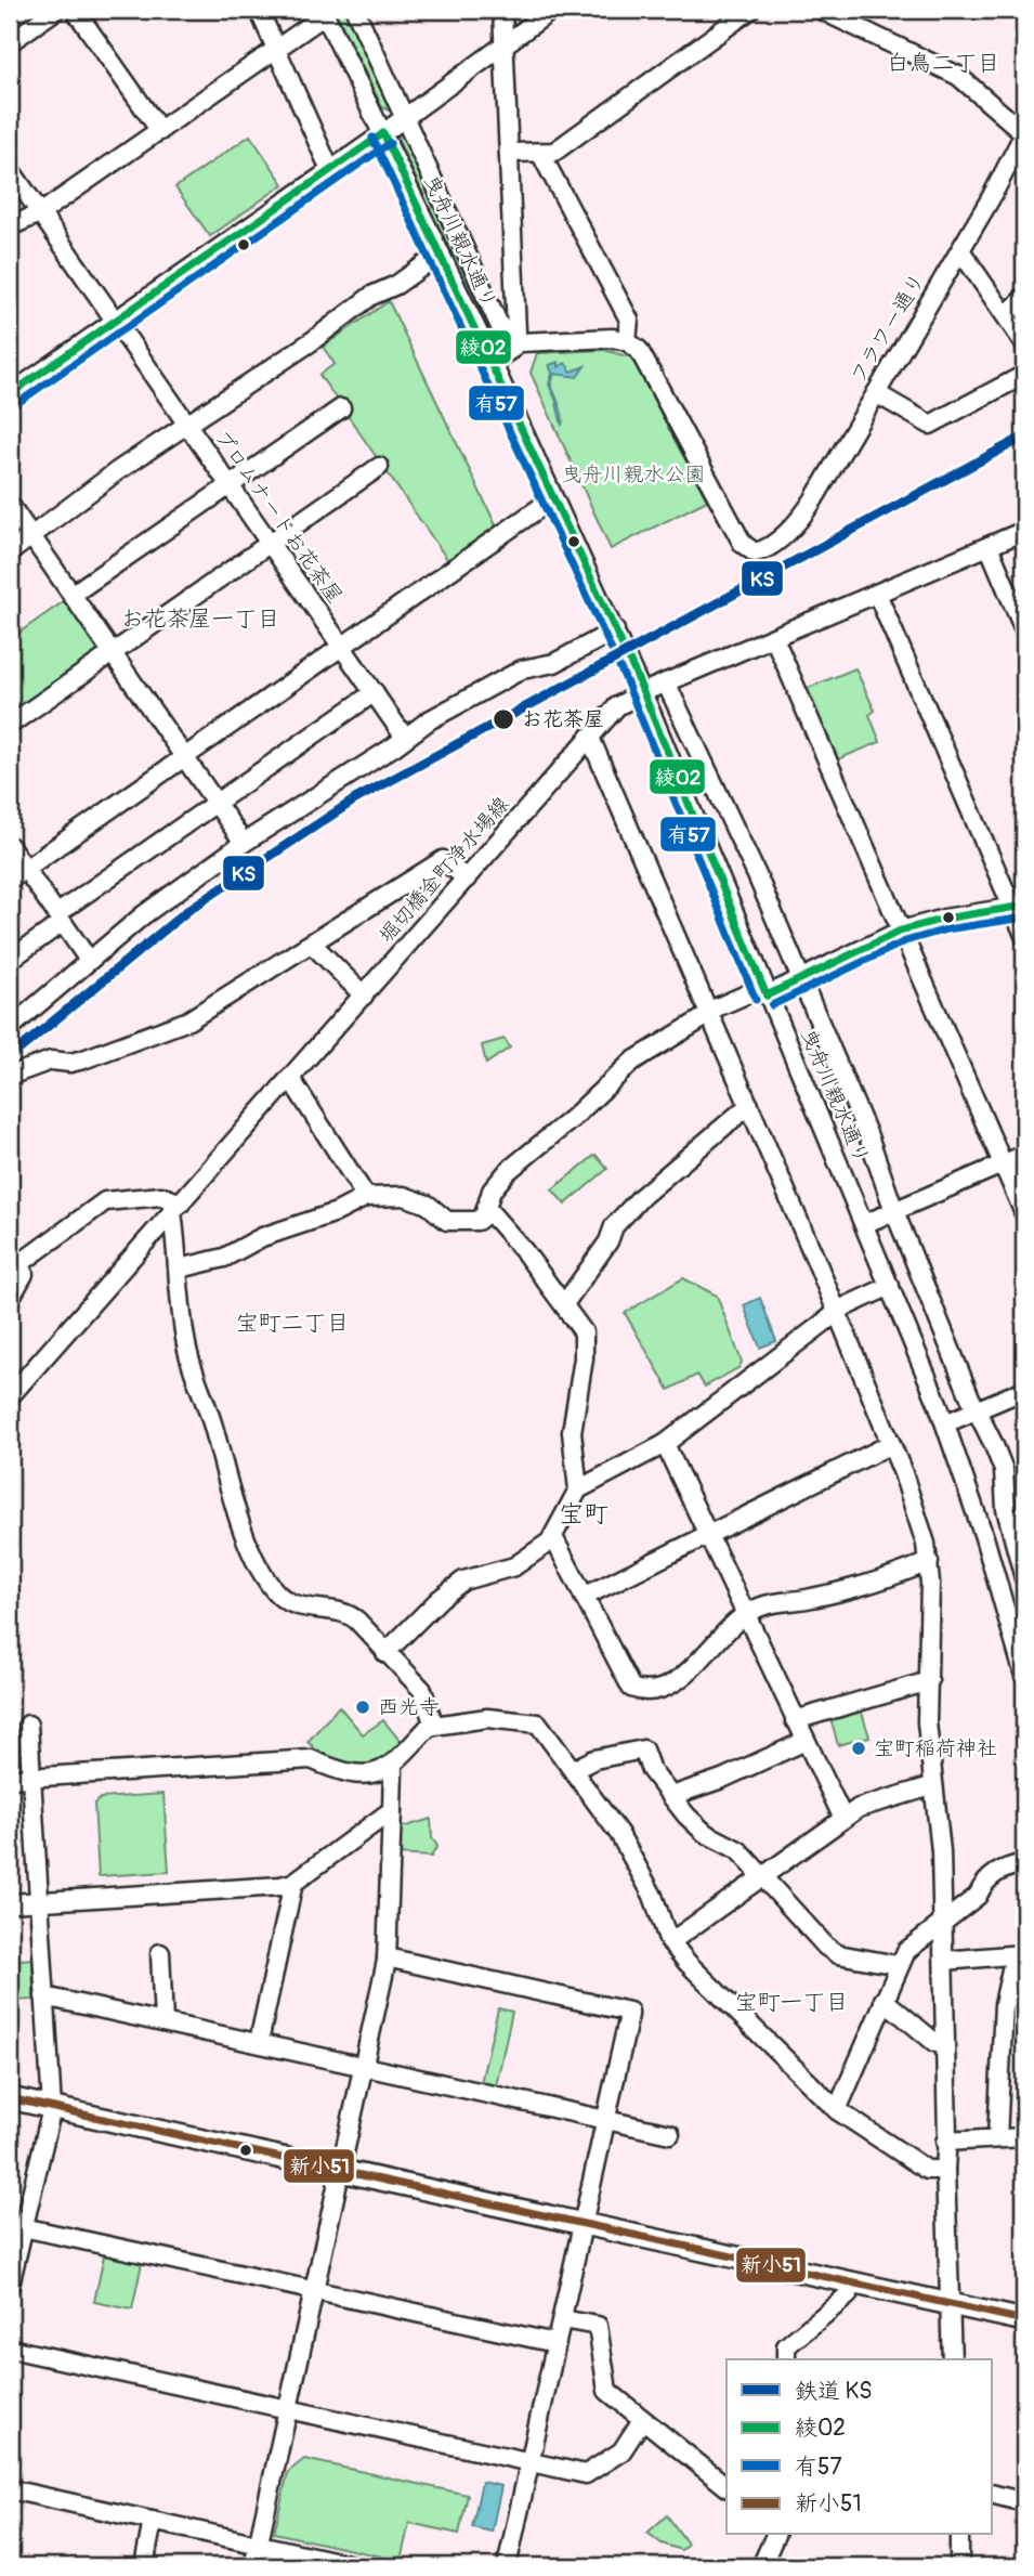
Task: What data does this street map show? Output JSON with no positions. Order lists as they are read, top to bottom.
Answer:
{
  "streets": {
    "street": [
      "曳舟川親水通り",
      "フラワー通り",
      "プロムナードお花茶屋",
      "堀切橋金町浄水場線"
    ]
  },
  "crossings": [
    ["曳舟川親水通り", "堀切橋金町浄水場線"]
  ],
  "districts": [
    "白鳥二丁目",
    "お花茶屋一丁目",
    "宝町二丁目",
    "宝町",
    "宝町一丁目"
  ],
  "parks": ["曳舟川親水公園"],
  "places": ["お花茶屋", "西光寺", "宝町稲荷神社"],
  "lines": [
    "transit line 綾02",
    "transit line 有57",
    "rail line KS",
    "transit line 新小51"
  ],
  "legend": [
    "鉄道 KS",
    "綾02",
    "有57",
    "新小51"
  ]
}
